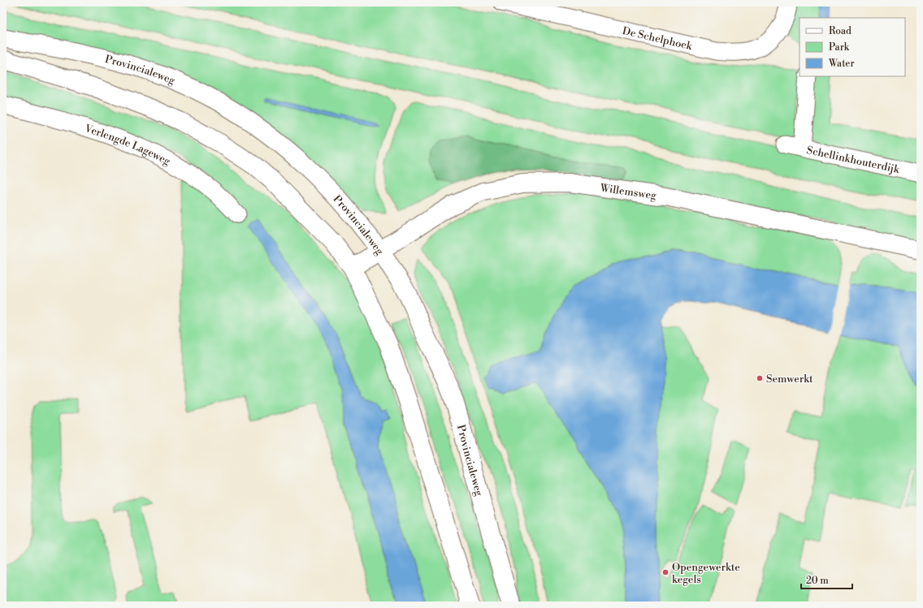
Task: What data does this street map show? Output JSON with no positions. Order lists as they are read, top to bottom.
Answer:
{
  "streets": {
    "main road": ["Provincialeweg", "Willemsweg"],
    "street": ["De Schelphoek", "Verlengde Lageweg", "Schellinkhouterdijk"]
  },
  "crossings": [
    ["Provincialeweg", "Willemsweg"]
  ],
  "places": ["Semwerkt", "Opengewerkte kegels"],
  "legend": ["Road", "Park", "Water"],
  "scale_bar": "20 m"
}
